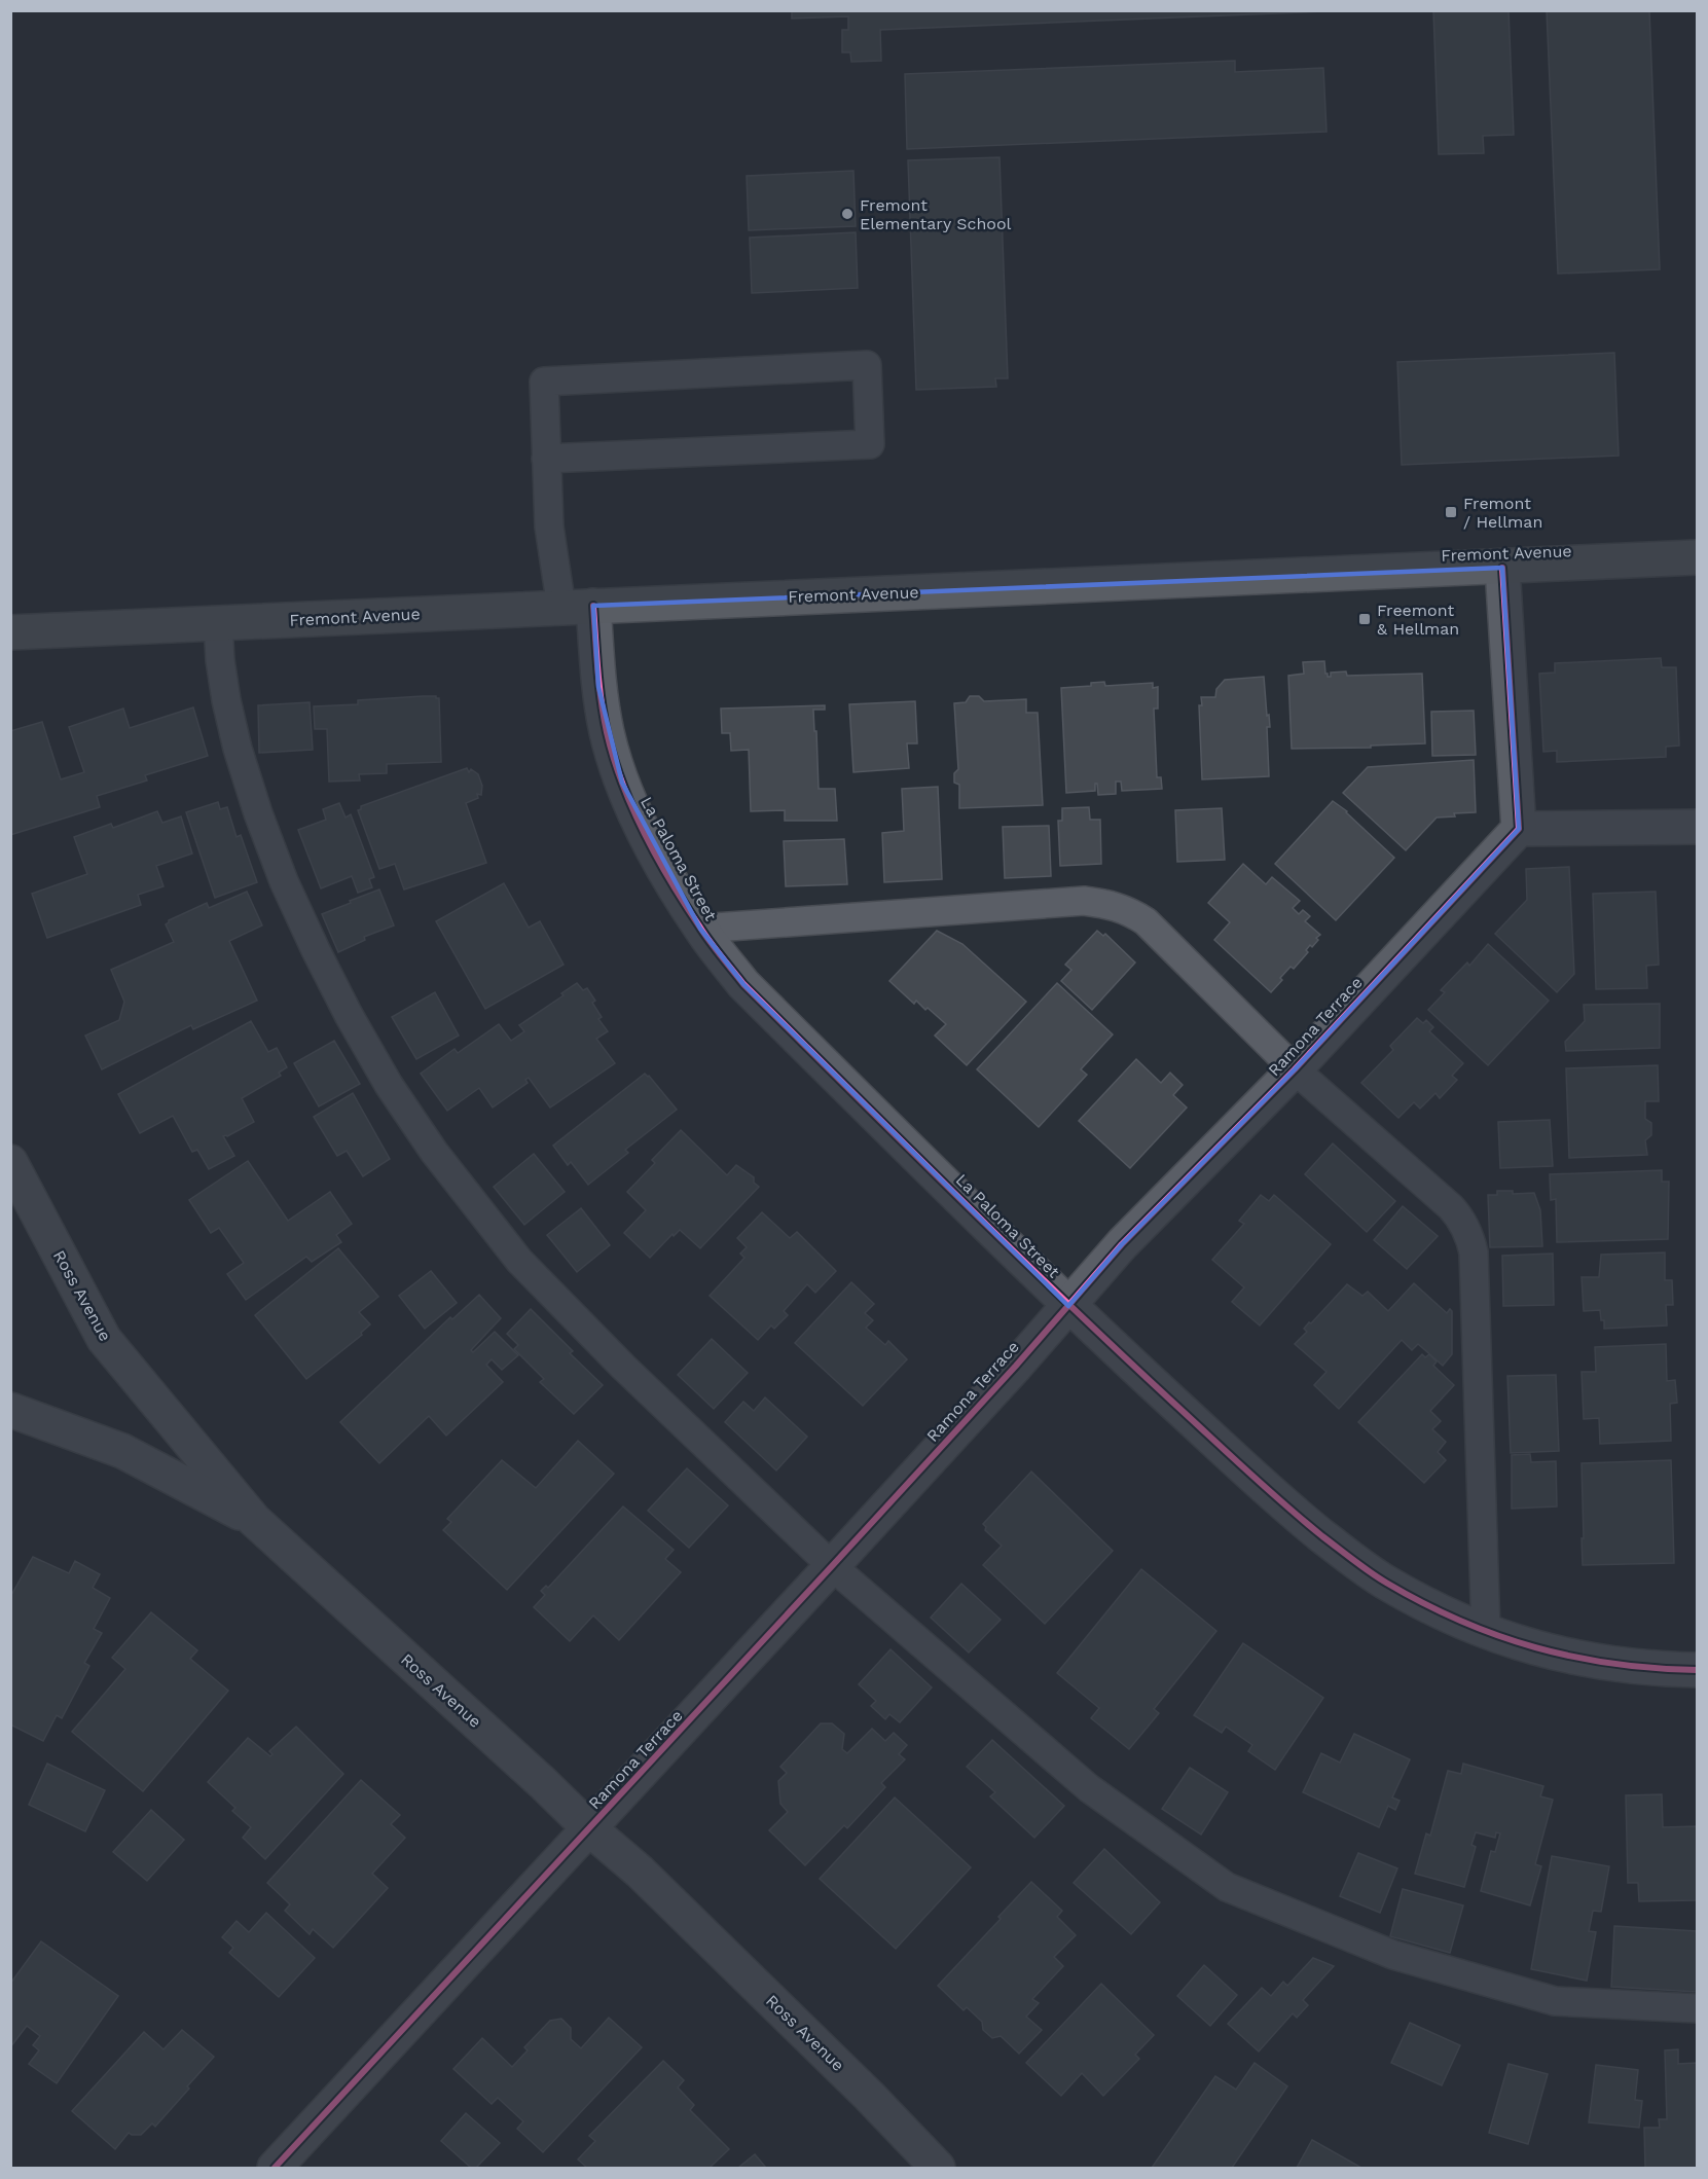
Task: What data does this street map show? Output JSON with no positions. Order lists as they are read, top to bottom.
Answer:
{
  "streets": {
    "main road": ["Fremont Avenue"],
    "street": ["La Paloma Street", "Ramona Terrace", "Ross Avenue"]
  },
  "crossings": [
    ["Fremont Avenue", "La Paloma Street"],
    ["La Paloma Street", "Ramona Terrace"],
    ["Ramona Terrace", "Ross Avenue"]
  ],
  "places": {
    "other": ["Fremont Elementary School"],
    "transit": ["Fremont / Hellman", "Freemont & Hellman"]
  }
}
